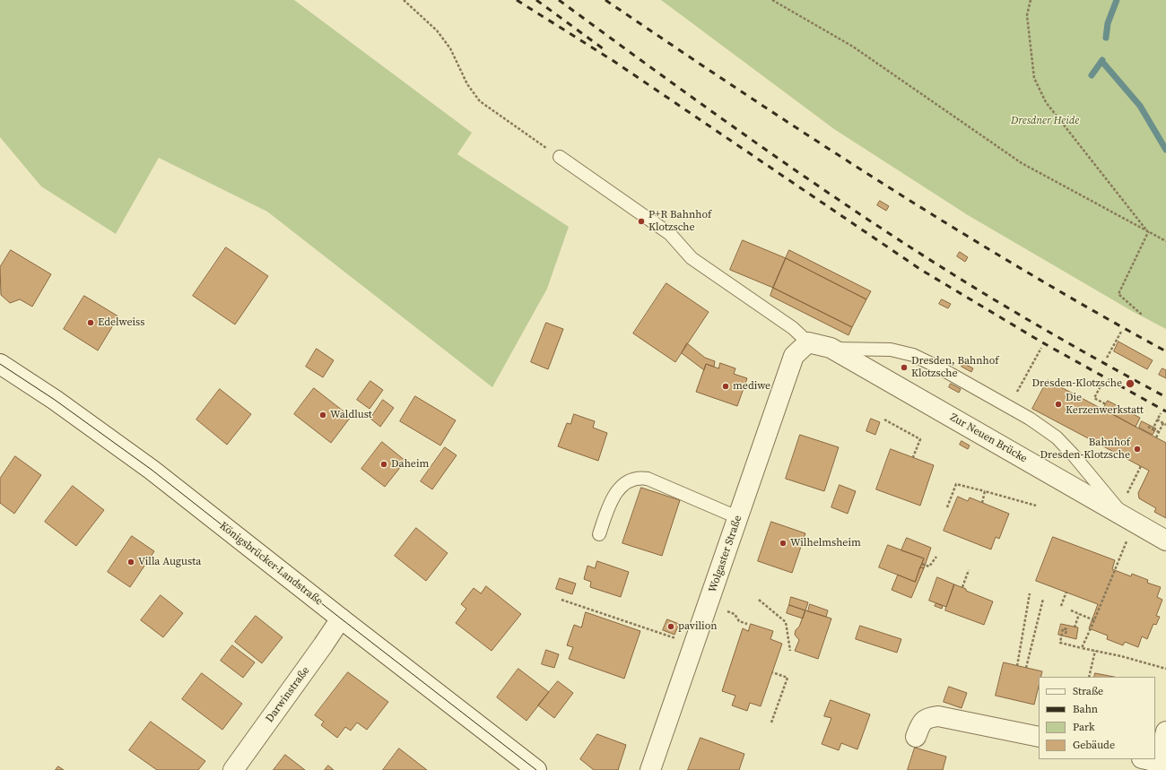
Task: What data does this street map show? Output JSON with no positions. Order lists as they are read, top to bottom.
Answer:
{
  "streets": {
    "street": [
      "Zur Neuen Brücke",
      "Wolgaster Straße",
      "Königsbrücker Landstraße",
      "Darwinstraße"
    ]
  },
  "crossings": [
    ["Zur Neuen Brücke", "Wolgaster Straße"],
    ["Königsbrücker Landstraße", "Darwinstraße"]
  ],
  "parks": ["Dresdner Heide"],
  "places": [
    "P+R Bahnhof Klotzsche",
    "Edelweiss",
    "Dresden, Bahnhof Klotzsche",
    "Dresden-Klotzsche",
    "mediwe",
    "Die Kerzenwerkstatt",
    "Waldlust",
    "Bahnhof Dresden-Klotzsche",
    "Daheim",
    "Wilhelmsheim",
    "Villa Augusta",
    "pavilion"
  ],
  "legend": [
    "Straße",
    "Bahn",
    "Park",
    "Gebäude"
  ]
}
